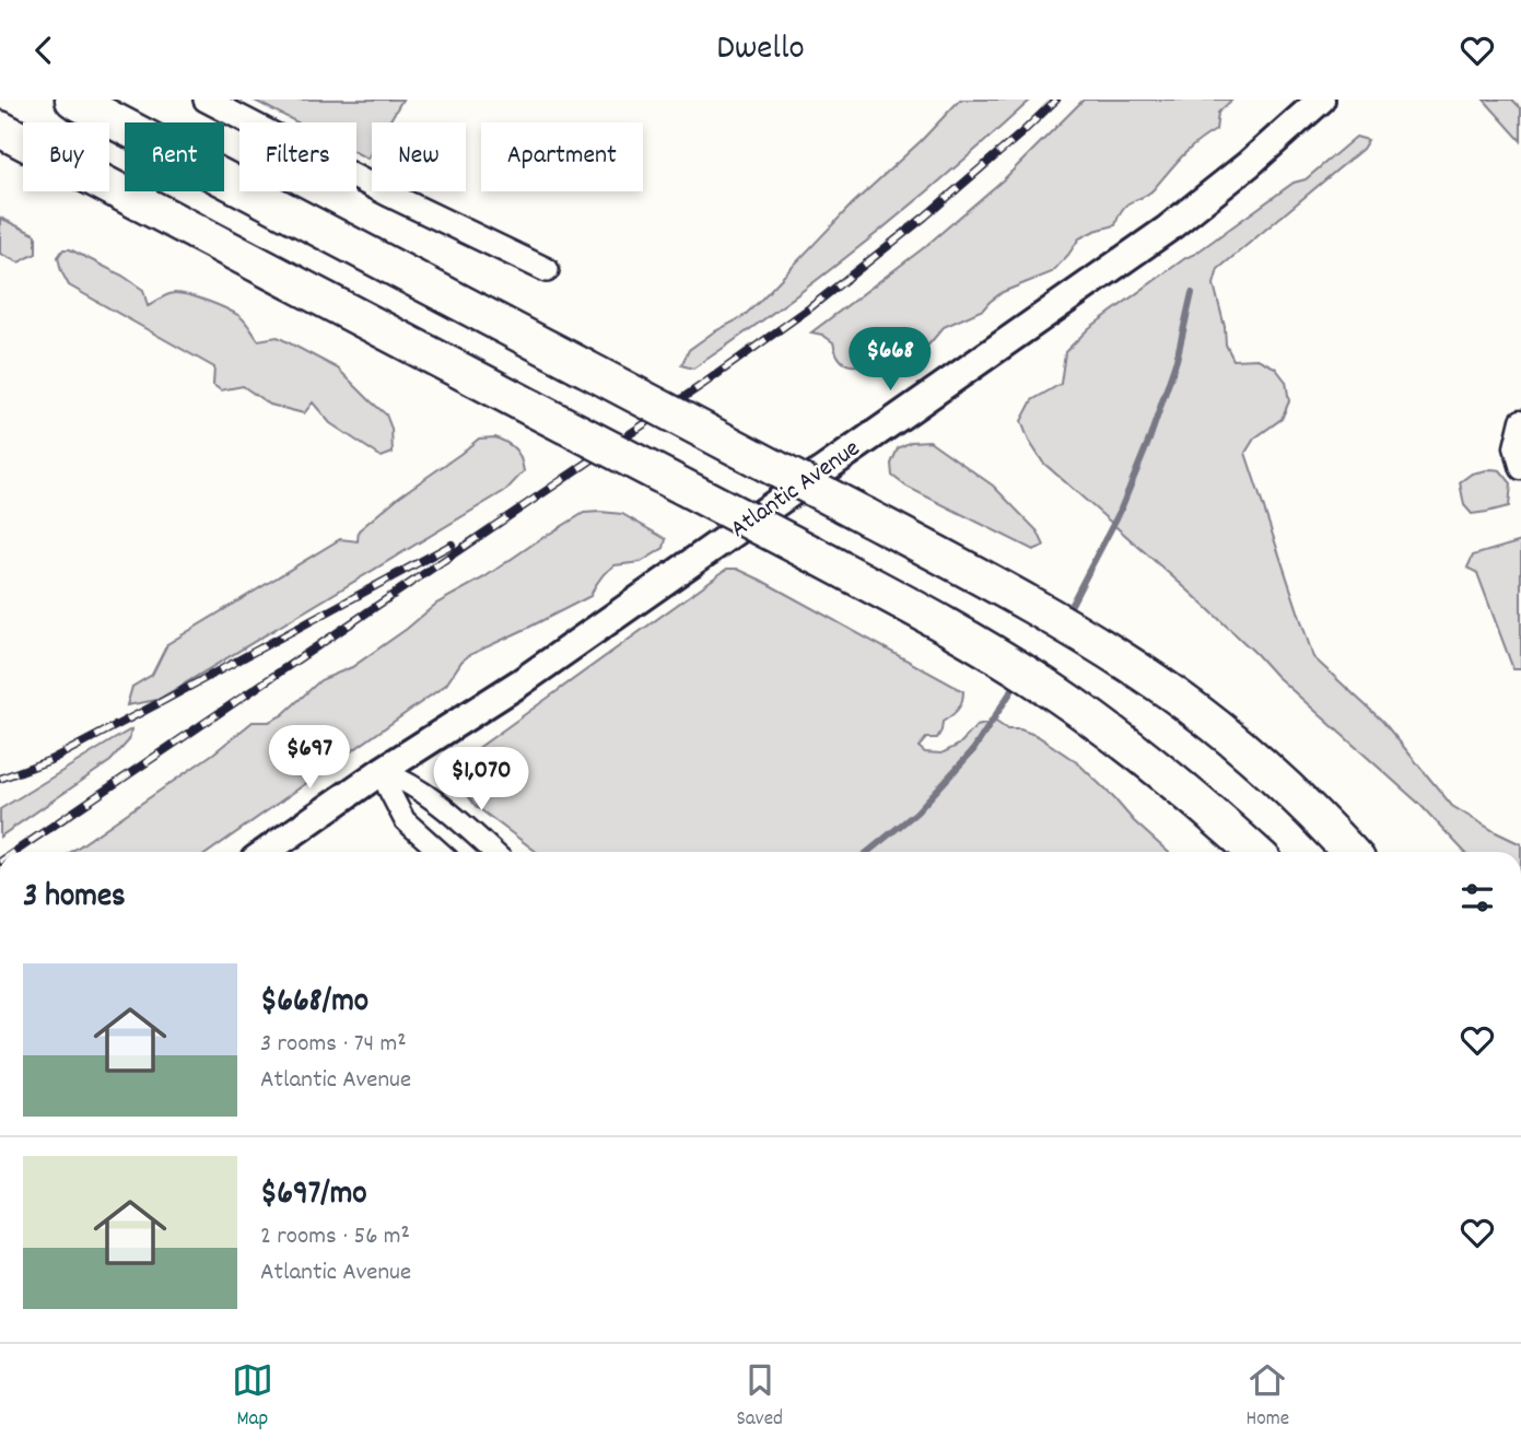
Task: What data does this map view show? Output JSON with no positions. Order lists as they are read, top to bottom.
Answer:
{
  "streets": {
    "main road": ["Atlantic Avenue"]
  },
  "page": {
    "header": "Dwello",
    "chip": [
      "Buy",
      "Rent",
      "Filters",
      "New",
      "Apartment"
    ],
    "price": ["$668", "$697", "$1,070"],
    "heading": "3 homes",
    "list": [
      {
        "name": "$668/mo",
        "note": "3 rooms · 74 m² · Atlantic Avenue"
      },
      {
        "name": "$697/mo",
        "note": "2 rooms · 56 m² · Atlantic Avenue"
      }
    ],
    "tabs": ["Map", "Saved", "Home"]
  }
}
